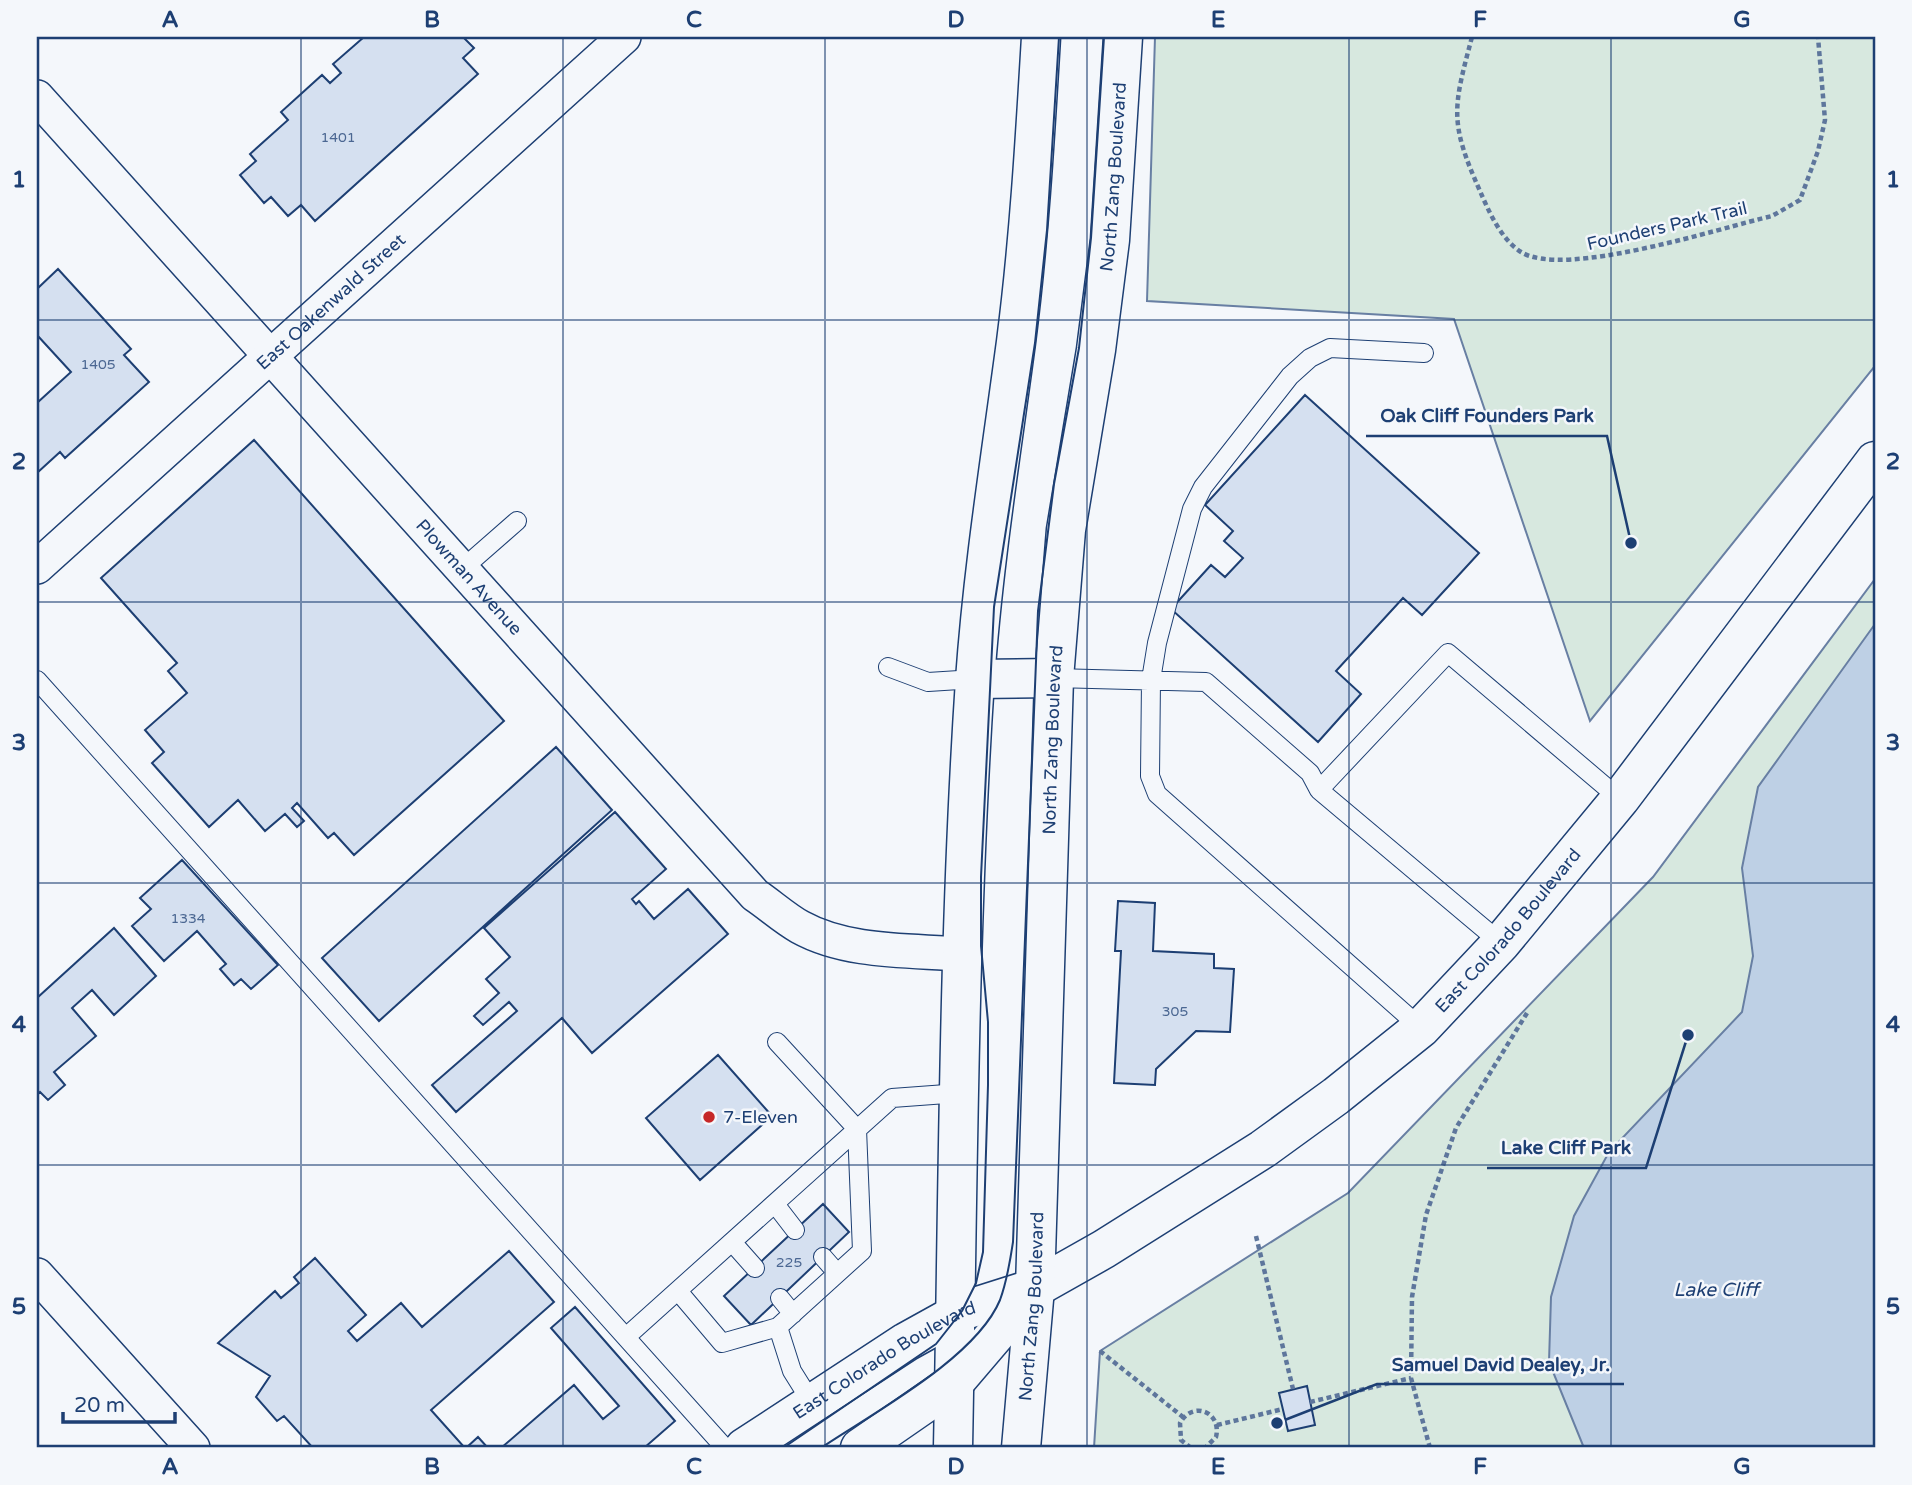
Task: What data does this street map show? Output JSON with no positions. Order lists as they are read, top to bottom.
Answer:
{
  "streets": {
    "main road": ["North Zang Boulevard", "East Colorado Boulevard"],
    "street": ["East Oakenwald Street", "Plowman Avenue"],
    "path": ["Founders Park Trail"]
  },
  "crossings": [
    ["North Zang Boulevard", "East Colorado Boulevard"],
    ["East Oakenwald Street", "Plowman Avenue"]
  ],
  "water": ["Lake Cliff"],
  "places": [
    "Oak Cliff Founders Park",
    "Lake Cliff Park",
    "7-Eleven",
    "Samuel David Dealey, Jr."
  ],
  "house_numbers": [
    "1401",
    "1405",
    "1334",
    "305",
    "225"
  ],
  "scale_bar": "20 m",
  "grid": {
    "columns": [
      "A",
      "B",
      "C",
      "D",
      "E",
      "F",
      "G"
    ],
    "rows": [
      "1",
      "2",
      "3",
      "4",
      "5"
    ]
  }
}
